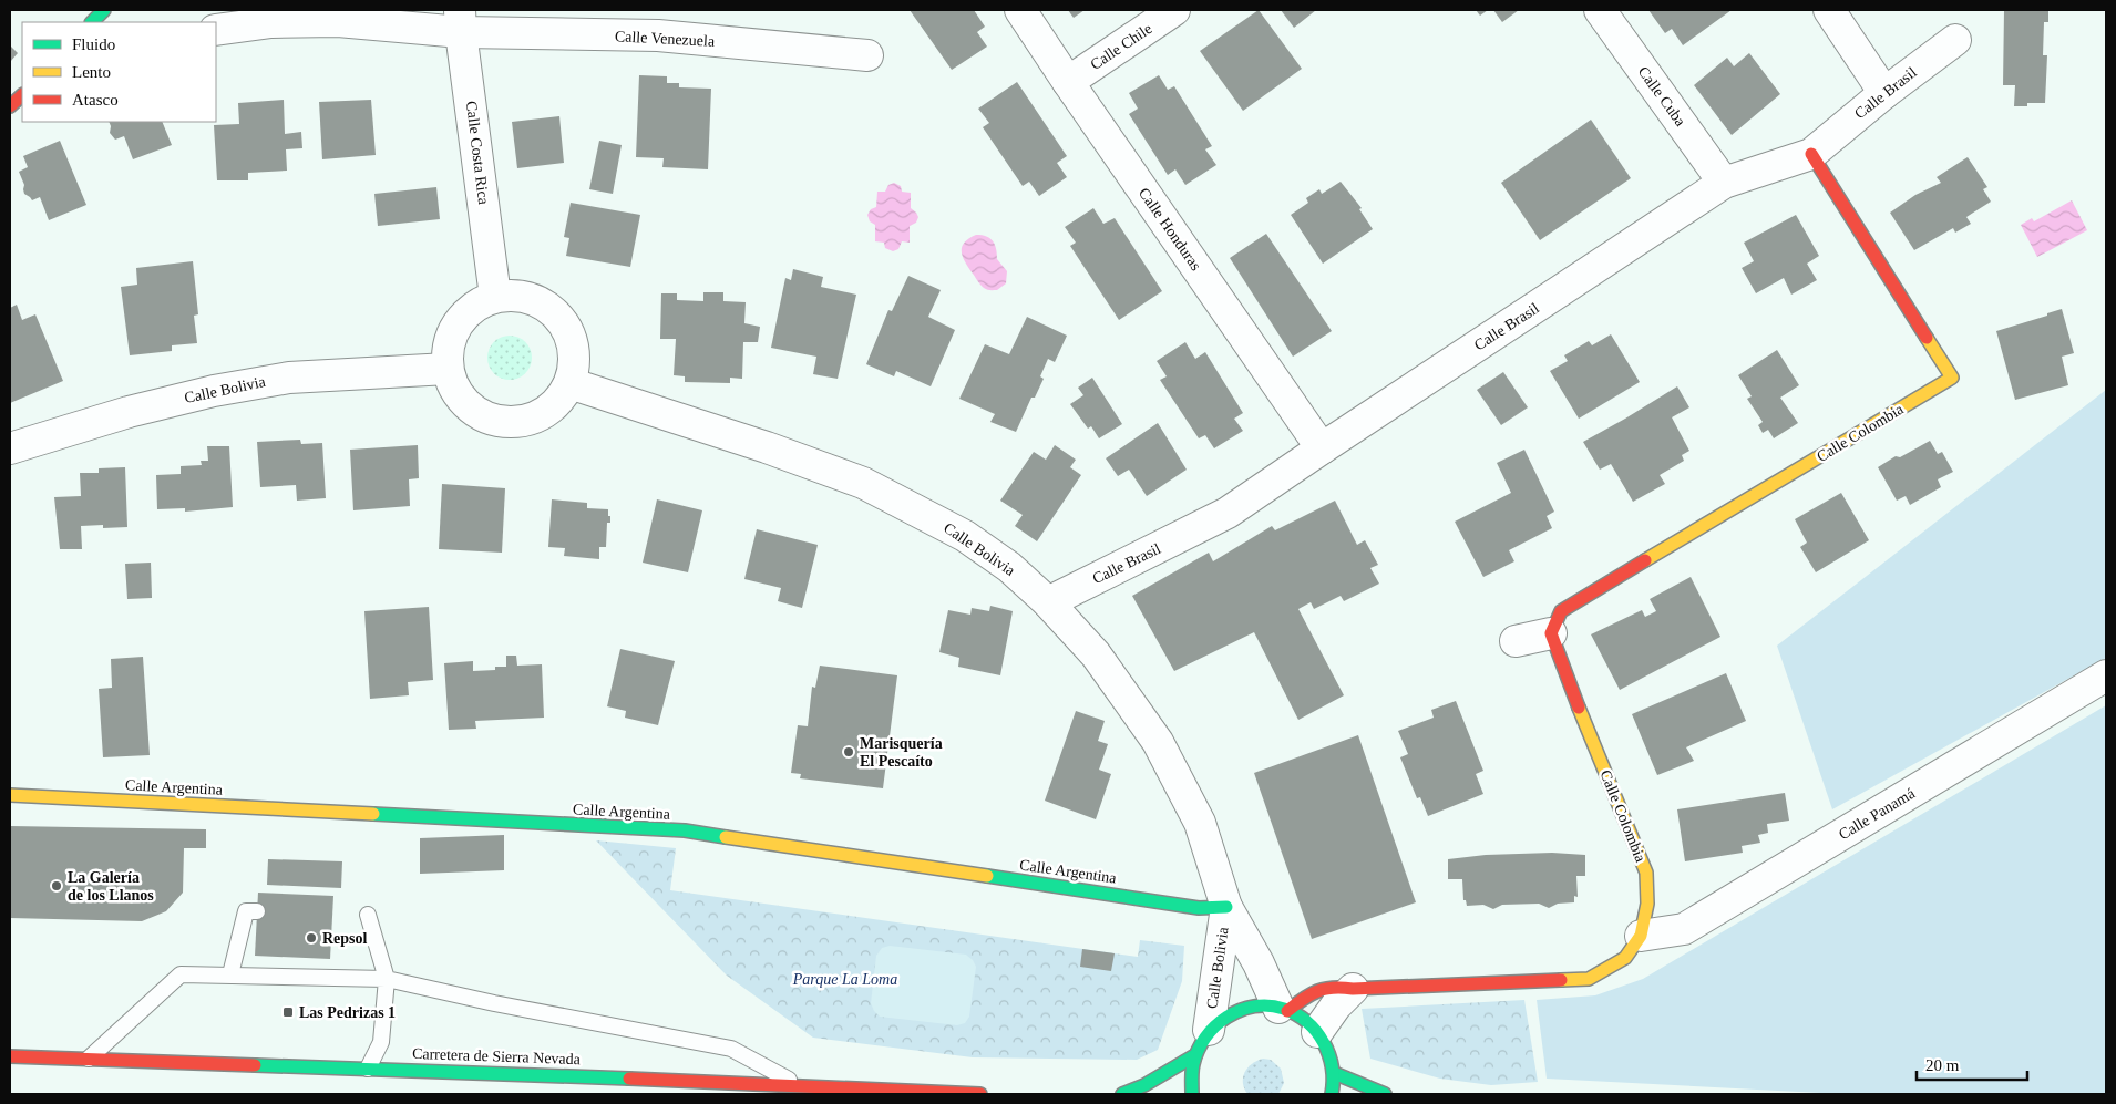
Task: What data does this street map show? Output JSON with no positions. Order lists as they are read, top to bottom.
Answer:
{
  "streets": {
    "street": [
      "Calle Venezuela",
      "Calle Chile",
      "Calle Brasil",
      "Calle Cuba",
      "Calle Costa Rica",
      "Calle Honduras",
      "Calle Bolivia",
      "Calle Colombia",
      "Calle Argentina",
      "Calle Panamá",
      "Carretera de Sierra Nevada"
    ]
  },
  "crossings": [
    ["Calle Venezuela", "Calle Costa Rica"],
    ["Calle Chile", "Calle Honduras"],
    ["Calle Brasil", "Calle Cuba"],
    ["Calle Brasil", "Calle Honduras"],
    ["Calle Brasil", "Calle Bolivia"],
    ["Calle Brasil", "Calle Colombia"],
    ["Calle Costa Rica", "Calle Bolivia"],
    ["Calle Bolivia", "Calle Colombia"],
    ["Calle Bolivia", "Calle Argentina"],
    ["Calle Colombia", "Calle Panamá"]
  ],
  "parks": ["Parque La Loma"],
  "places": {
    "other": ["Marisquería El Pescaíto", "La Galería de los Llanos", "Repsol"],
    "transit": ["Las Pedrizas 1"]
  },
  "legend": ["Fluido", "Lento", "Atasco"],
  "scale_bar": "20 m"
}
